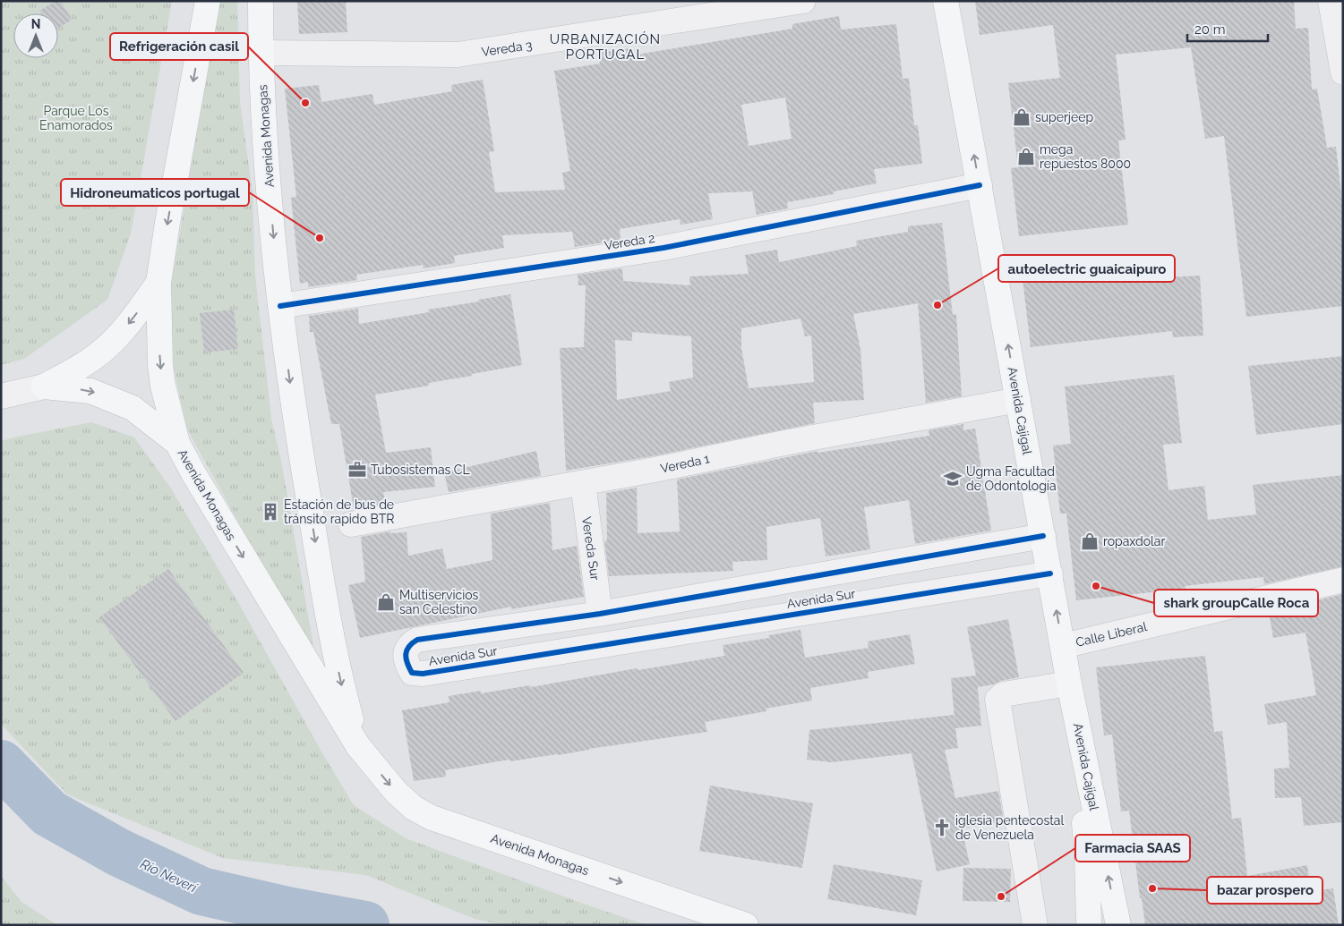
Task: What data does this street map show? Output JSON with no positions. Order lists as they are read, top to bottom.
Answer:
{
  "streets": {
    "main road": ["Avenida Monagas", "Avenida Cajigal"],
    "street": [
      "Vereda 3",
      "Vereda 2",
      "Vereda 1",
      "Vereda Sur",
      "Avenida Sur",
      "Calle Liberal"
    ]
  },
  "crossings": [
    ["Vereda 3", "Avenida Monagas"],
    ["Avenida Monagas", "Vereda 2"],
    ["Vereda 2", "Avenida Cajigal"],
    ["Avenida Cajigal", "Vereda 1"],
    ["Avenida Cajigal", "Avenida Sur"],
    ["Avenida Cajigal", "Calle Liberal"],
    ["Vereda 1", "Vereda Sur"],
    ["Vereda Sur", "Avenida Sur"]
  ],
  "one_way": ["Avenida Monagas"],
  "districts": ["URBANIZACIÓN PORTUGAL"],
  "water": ["Río Neverí"],
  "parks": ["Parque Los Enamorados"],
  "places": {
    "other": [
      "Refrigeración casil",
      "Hidroneumaticos portugal",
      "autoelectric guaicaipuro",
      "shark groupCalle Roca",
      "bazar prospero",
      "Farmacia SAAS"
    ],
    "shop": [
      "superjeep",
      "mega repuestos 8000",
      "ropaxdolar",
      "Multiservicios san Celestino"
    ],
    "office": ["Tubosistemas CL"],
    "school or university": ["Ugma Facultad de Odontología"],
    "building": ["Estación de bus de tránsito rapido BTR"],
    "church": ["iglesia pentecostal de Venezuela"]
  },
  "scale_bar": "20 m",
  "north": "top"
}
